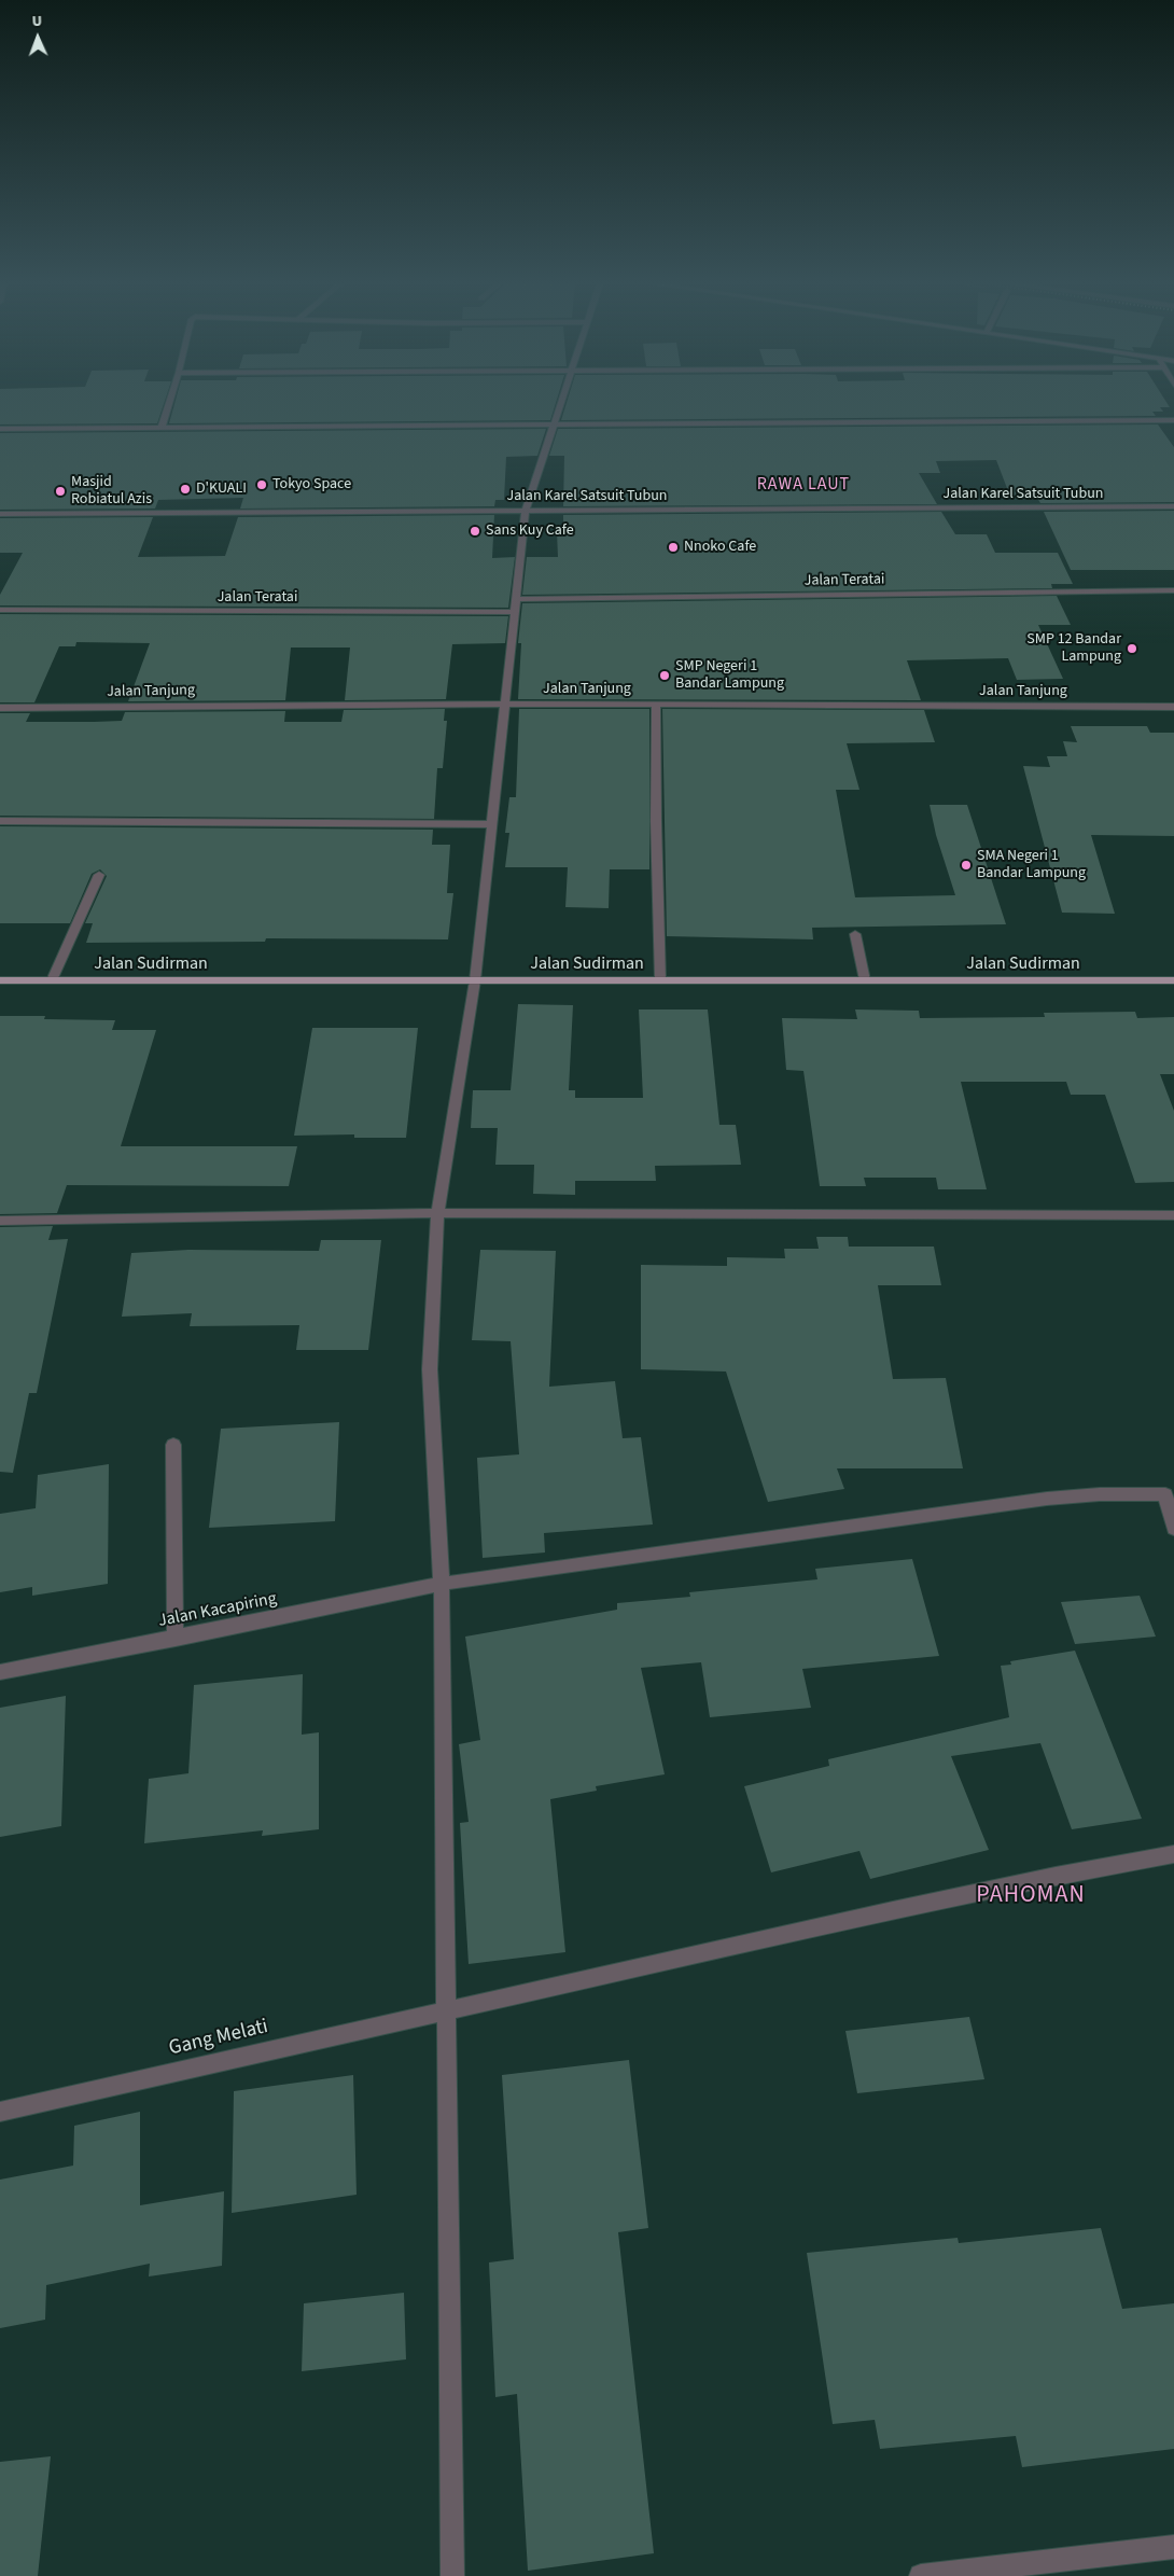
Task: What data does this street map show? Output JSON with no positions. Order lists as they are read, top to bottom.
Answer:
{
  "streets": {
    "main road": ["Jalan Sudirman"],
    "street": [
      "Jalan Karel Satsuit Tubun",
      "Jalan Teratai",
      "Jalan Tanjung",
      "Jalan Kacapiring",
      "Gang Melati"
    ]
  },
  "districts": ["RAWA LAUT", "PAHOMAN"],
  "places": [
    "Tokyo Space",
    "D'KUALI",
    "Masjid Robiatul Azis",
    "Sans Kuy Cafe",
    "Nnoko Cafe",
    "SMP 12 Bandar Lampung",
    "SMP Negeri 1 Bandar Lampung",
    "SMA Negeri 1 Bandar Lampung"
  ],
  "north": "top"
}
